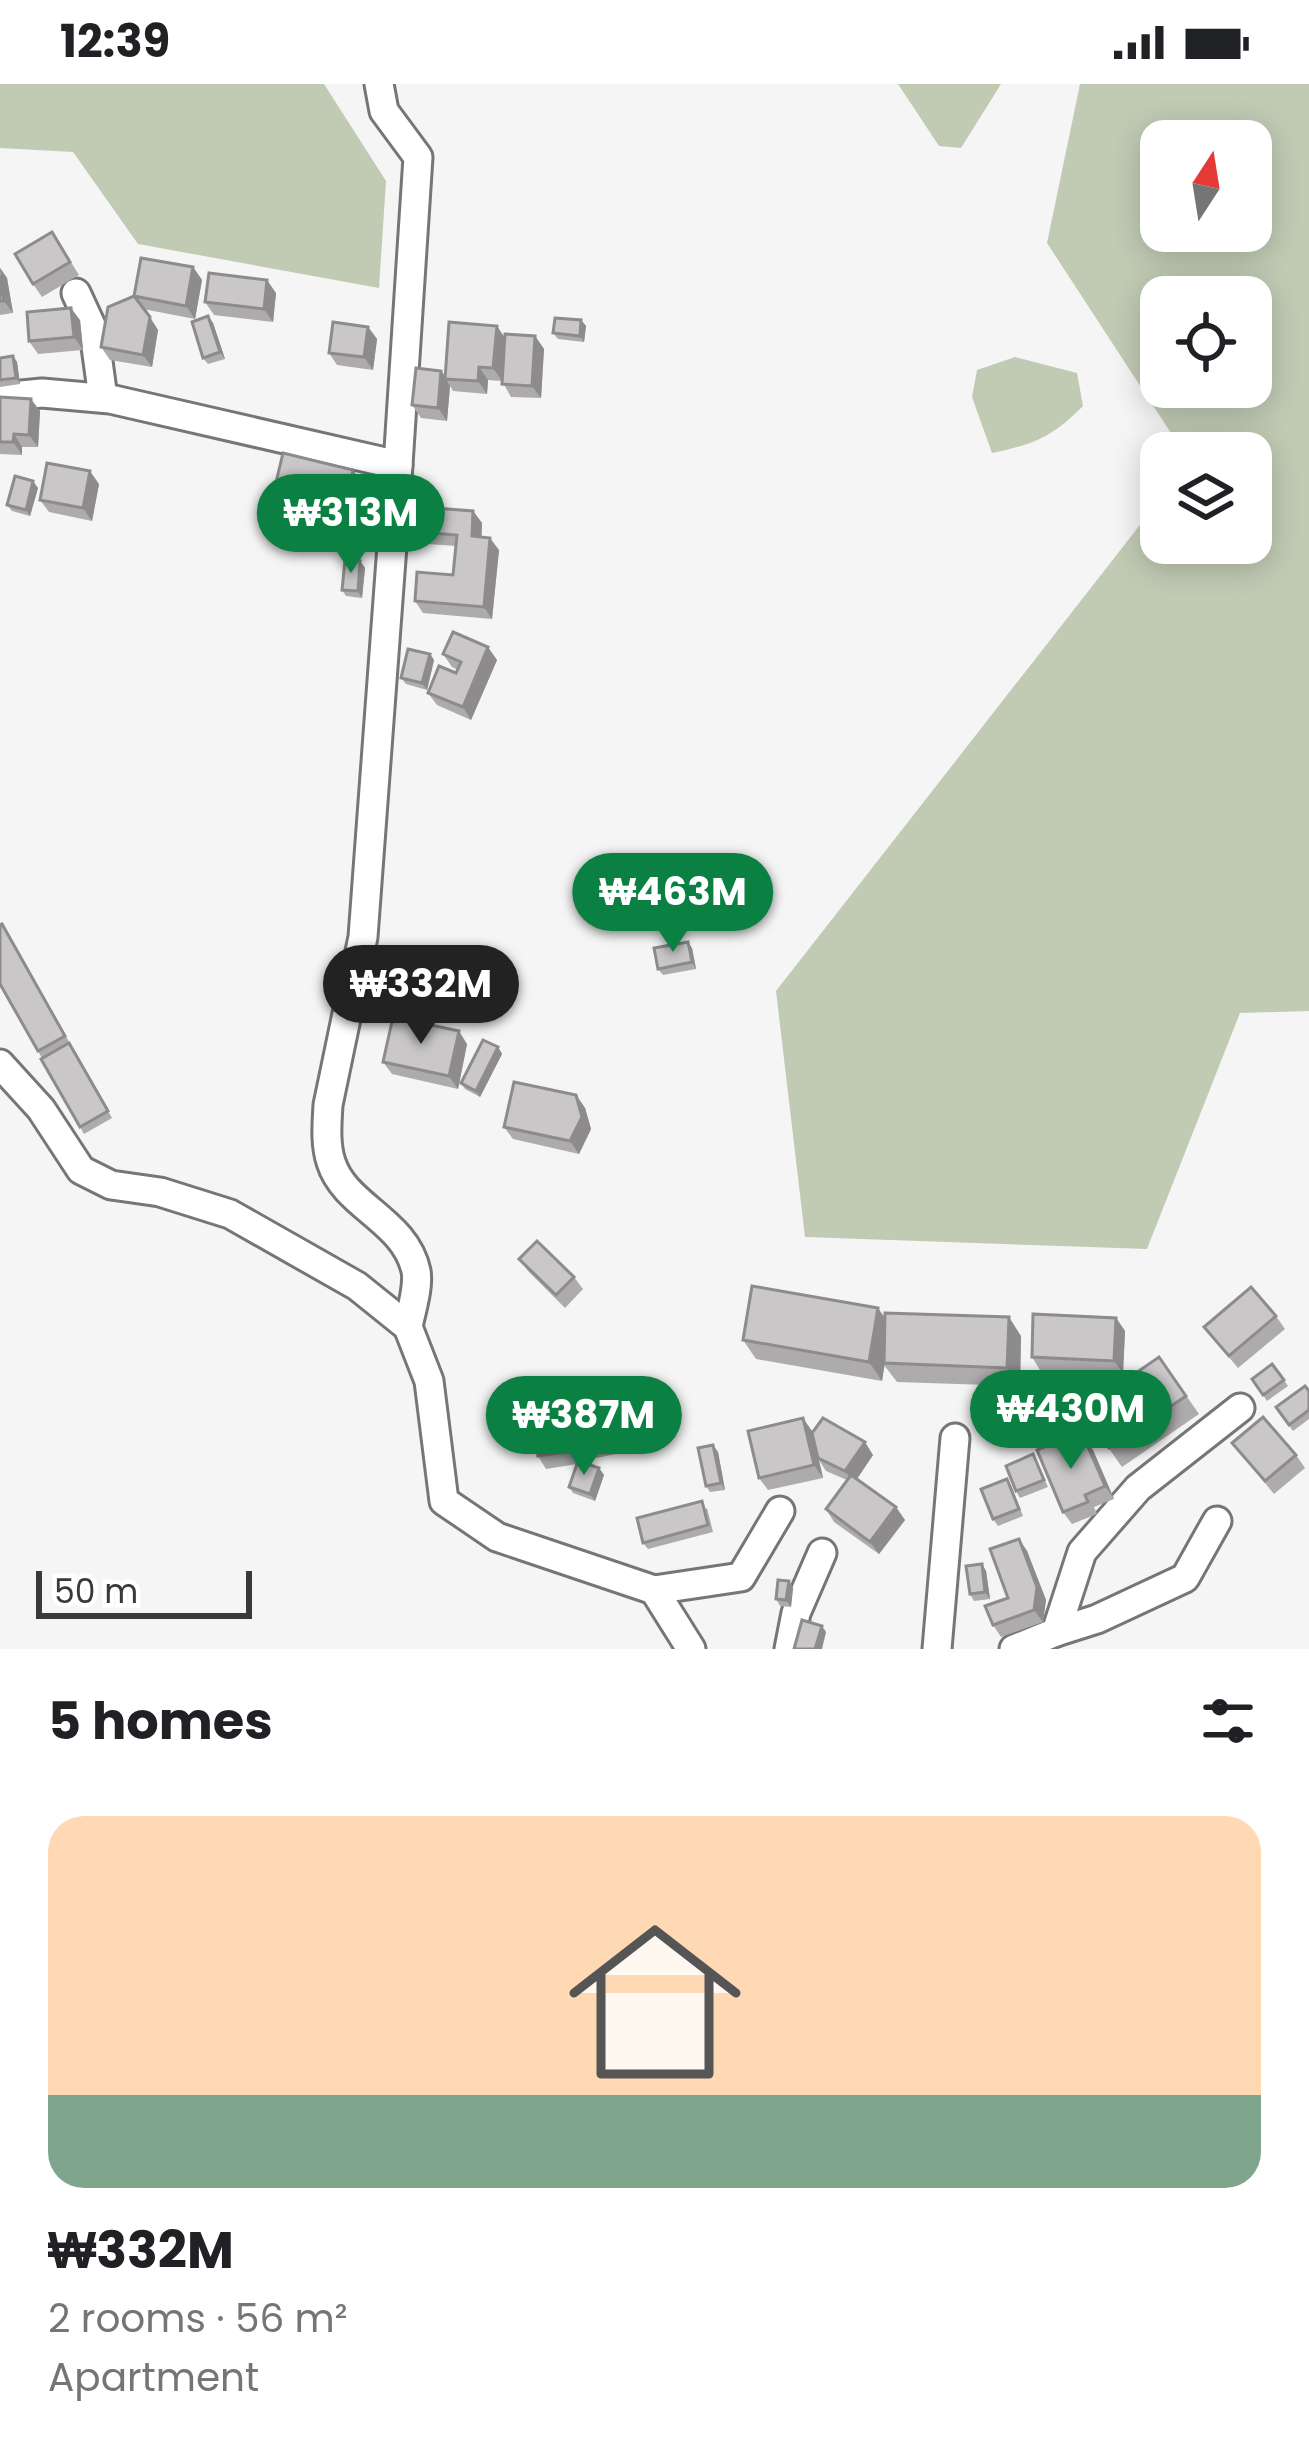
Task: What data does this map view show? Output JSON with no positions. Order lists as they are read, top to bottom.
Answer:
{
  "scale_bar": "50 m",
  "north": "top",
  "page": {
    "status": "12:39",
    "price": [
      "₩313M",
      "₩463M",
      "₩332M",
      "₩430M",
      "₩387M"
    ],
    "scale": "50 m",
    "heading": "5 homes",
    "list": [
      {
        "name": "₩332M",
        "note": "2 rooms · 56 m² · Apartment"
      }
    ]
  }
}
